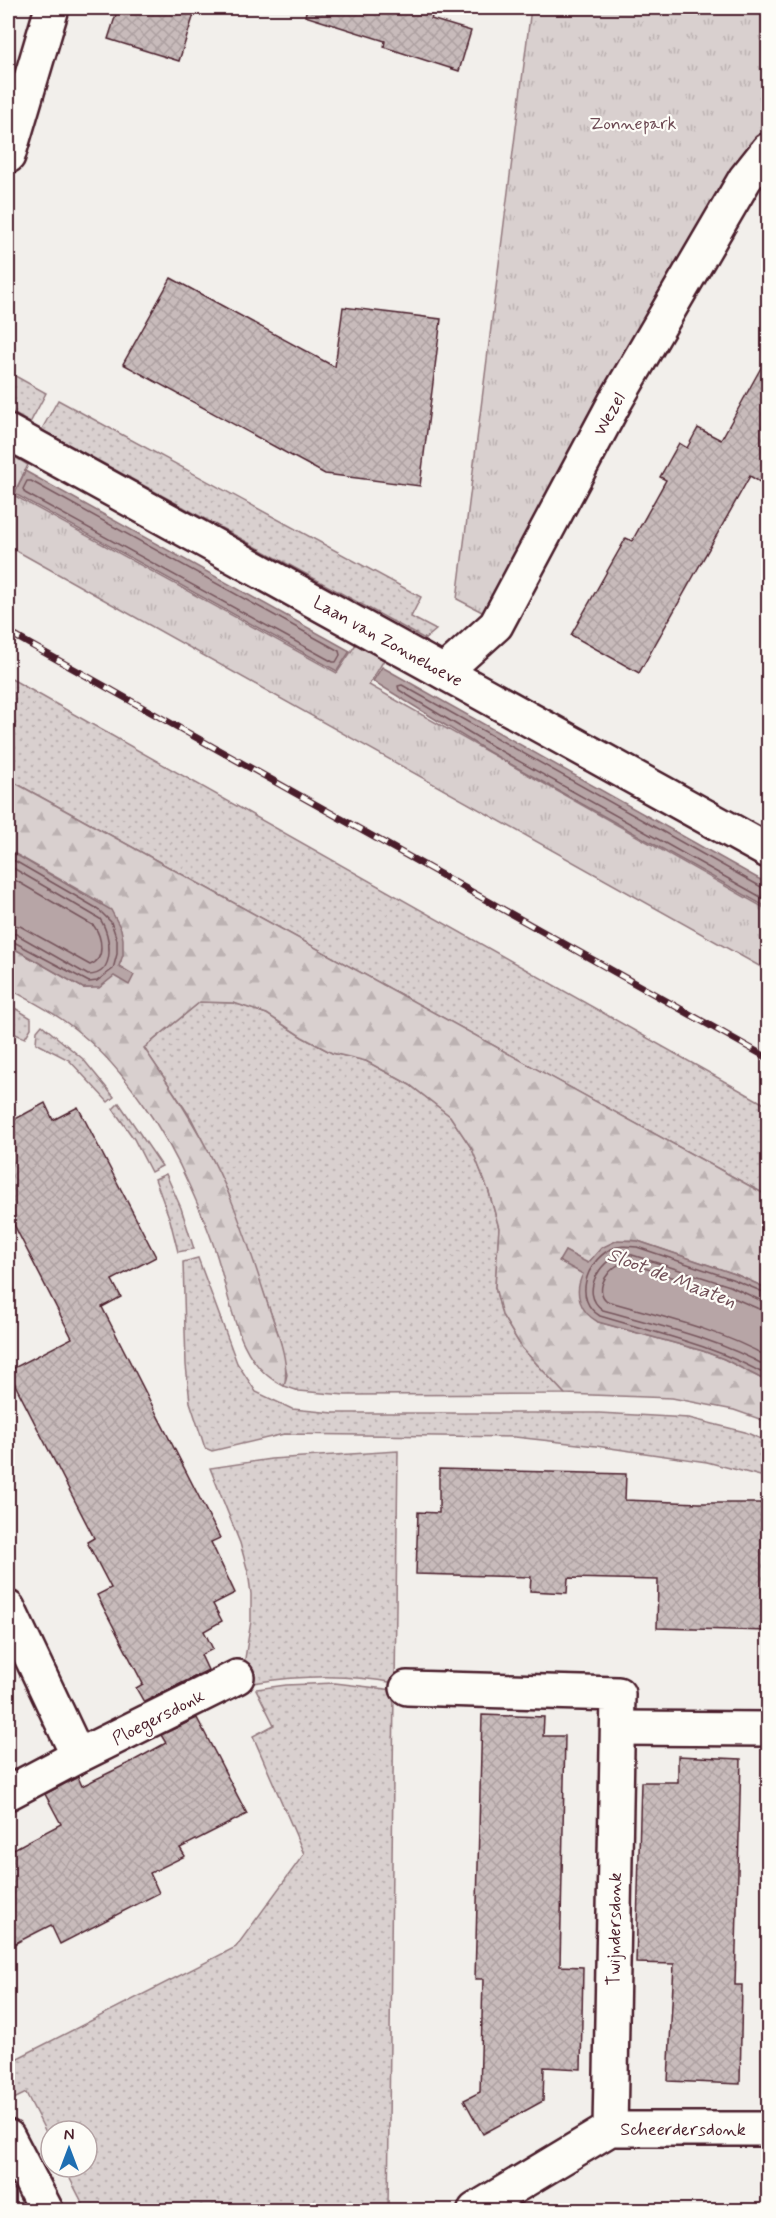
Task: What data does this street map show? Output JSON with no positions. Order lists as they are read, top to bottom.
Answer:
{
  "streets": {
    "street": [
      "Wezel",
      "Laan van Zonnehoeve",
      "Ploegersdonk",
      "Twijndersdonk",
      "Scheerdersdonk"
    ]
  },
  "crossings": [
    ["Wezel", "Laan van Zonnehoeve"],
    ["Twijndersdonk", "Scheerdersdonk"]
  ],
  "water": ["Sloot de Maaten"],
  "parks": ["Zonnepark"],
  "north": "top"
}
